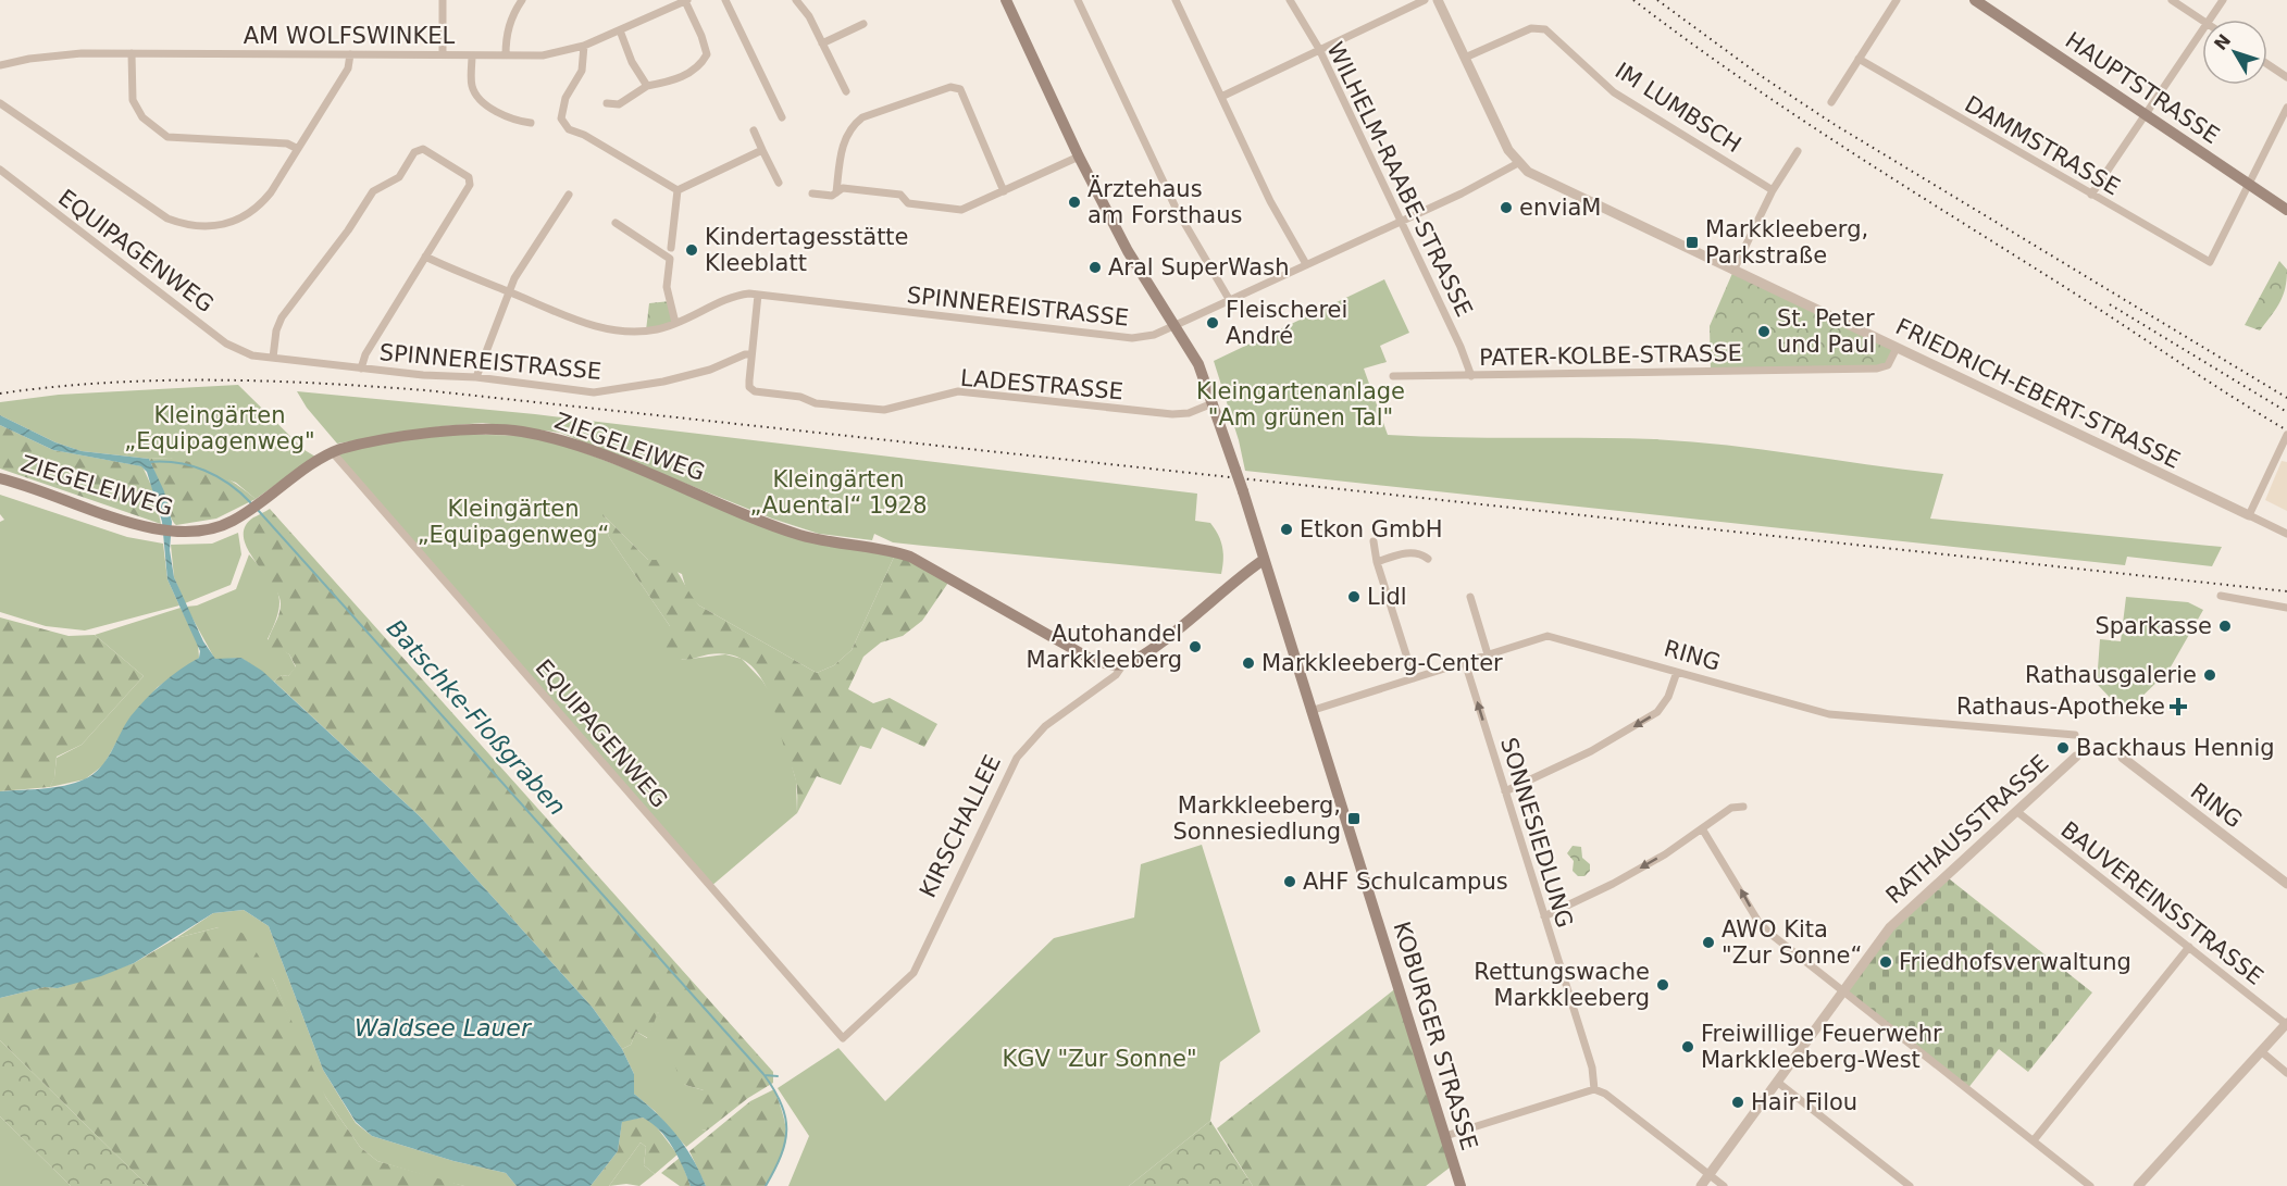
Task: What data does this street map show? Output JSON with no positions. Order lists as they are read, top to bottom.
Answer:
{
  "streets": {
    "main road": [
      "HAUPTSTRASSE",
      "ZIEGELEIWEG",
      "KIRSCHALLEE",
      "KOBURGER STRASSE"
    ],
    "street": [
      "AM WOLFSWINKEL",
      "IM LUMBSCH",
      "DAMMSTRASSE",
      "WILHELM-RAABE-STRASSE",
      "EQUIPAGENWEG",
      "SPINNEREISTRASSE",
      "PATER-KOLBE-STRASSE",
      "LADESTRASSE",
      "FRIEDRICH-EBERT-STRASSE",
      "RING",
      "RATHAUSSTRASSE",
      "SONNESIEDLUNG",
      "BAUVEREINSSTRASSE"
    ]
  },
  "crossings": [
    ["HAUPTSTRASSE", "DAMMSTRASSE"],
    ["IM LUMBSCH", "FRIEDRICH-EBERT-STRASSE"],
    ["WILHELM-RAABE-STRASSE", "SPINNEREISTRASSE"],
    ["WILHELM-RAABE-STRASSE", "PATER-KOLBE-STRASSE"],
    ["EQUIPAGENWEG", "SPINNEREISTRASSE"],
    ["EQUIPAGENWEG", "ZIEGELEIWEG"],
    ["EQUIPAGENWEG", "KIRSCHALLEE"],
    ["SPINNEREISTRASSE", "LADESTRASSE"],
    ["SPINNEREISTRASSE", "FRIEDRICH-EBERT-STRASSE"],
    ["SPINNEREISTRASSE", "KOBURGER STRASSE"],
    ["PATER-KOLBE-STRASSE", "FRIEDRICH-EBERT-STRASSE"],
    ["LADESTRASSE", "KOBURGER STRASSE"],
    ["ZIEGELEIWEG", "KIRSCHALLEE"],
    ["RING", "SONNESIEDLUNG"],
    ["RING", "KOBURGER STRASSE"],
    ["KIRSCHALLEE", "KOBURGER STRASSE"],
    ["RATHAUSSTRASSE", "BAUVEREINSSTRASSE"]
  ],
  "water": ["Batschke‐Floßgraben", "Waldsee Lauer"],
  "parks": [
    "Kleingartenanlage \"Am grünen Tal\"",
    "Kleingärten „Equipagenweg\"",
    "Kleingärten „Auental“ 1928",
    "Kleingärten „Equipagenweg“",
    "KGV \"Zur Sonne\""
  ],
  "places": {
    "other": [
      "Ärztehaus am Forsthaus",
      "enviaM",
      "Kindertagesstätte Kleeblatt",
      "Aral SuperWash",
      "Fleischerei André",
      "St. Peter und Paul",
      "Etkon GmbH",
      "Lidl",
      "Sparkasse",
      "Autohandel Markkleeberg",
      "Markkleeberg-Center",
      "Rathausgalerie",
      "Backhaus Hennig",
      "AHF Schulcampus",
      "AWO Kita \"Zur Sonne“",
      "Friedhofsverwaltung",
      "Rettungswache Markkleeberg",
      "Freiwillige Feuerwehr Markkleeberg-West",
      "Hair Filou"
    ],
    "transit": ["Markkleeberg, Parkstraße", "Markkleeberg, Sonnesiedlung"],
    "health": ["Rathaus-Apotheke"]
  },
  "north": "top left"
}
